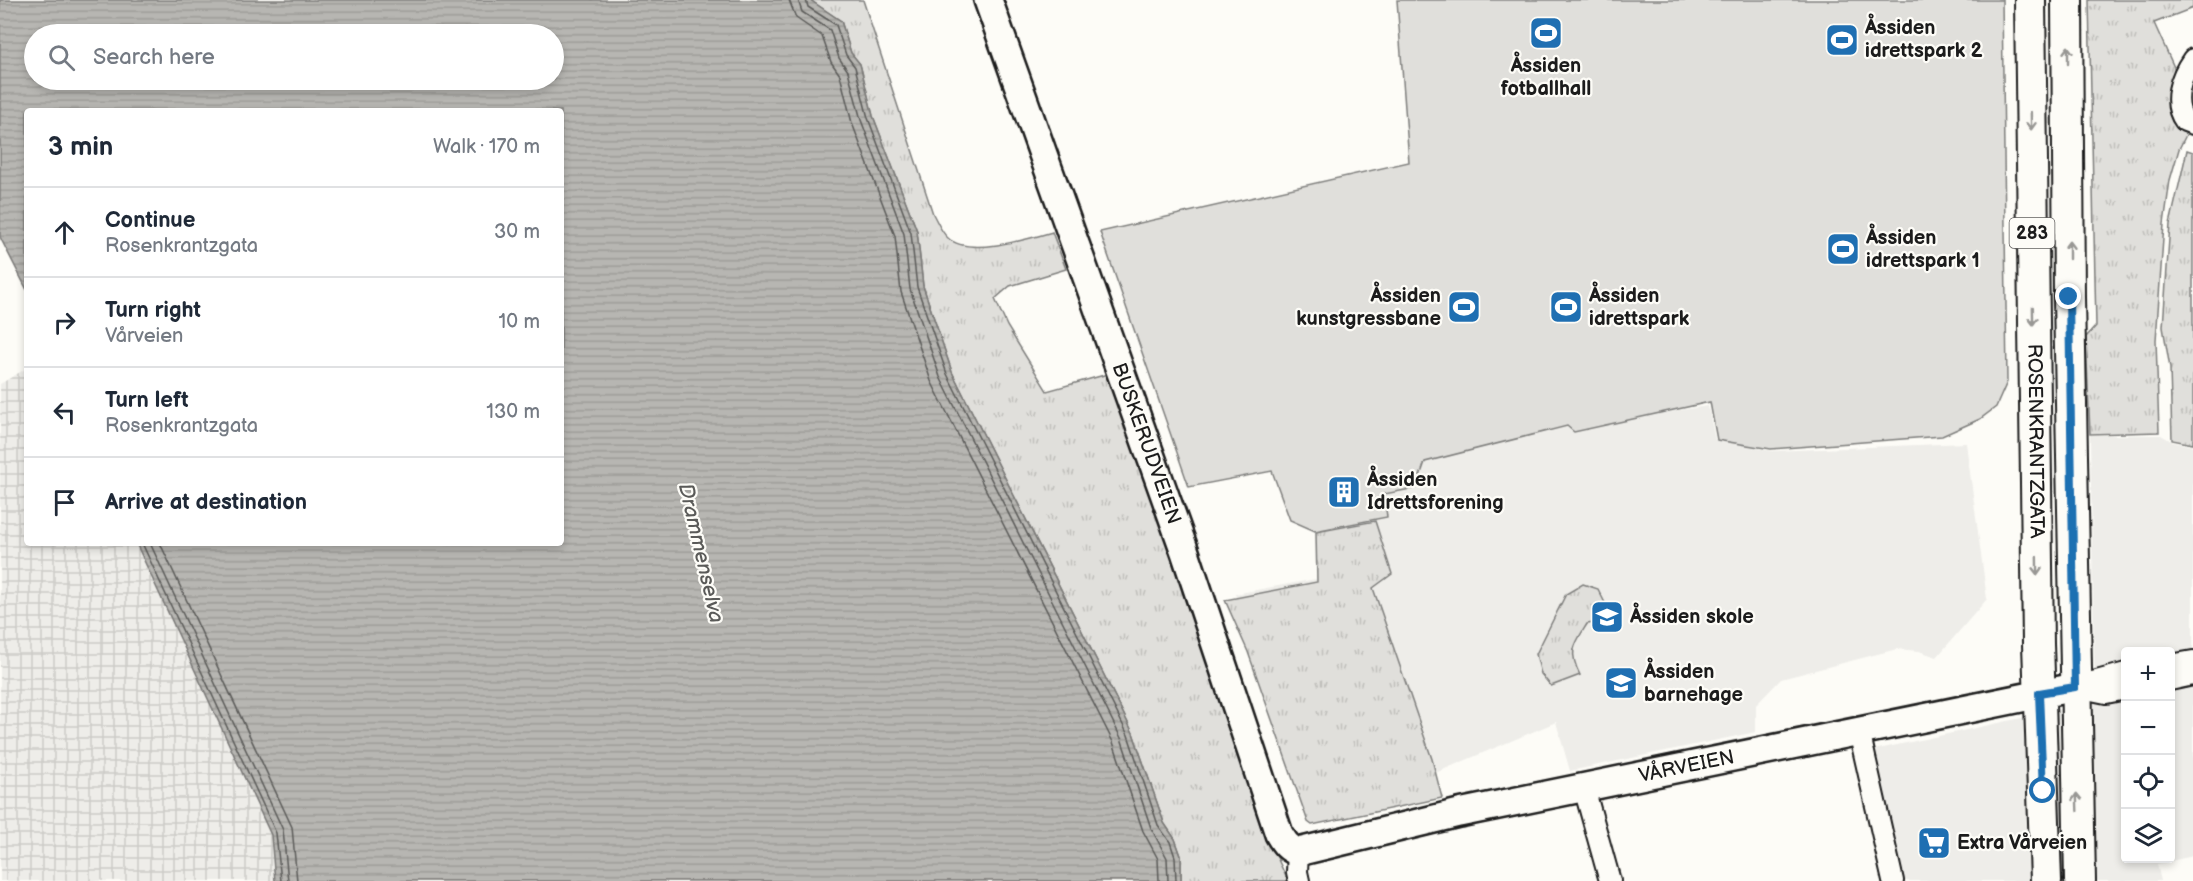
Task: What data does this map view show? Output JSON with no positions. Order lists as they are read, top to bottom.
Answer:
{
  "streets": {
    "main road": [
      "283",
      "ROSENKRANTZGATA",
      "BUSKERUDVEIEN",
      "VÅRVEIEN"
    ]
  },
  "crossings": [
    ["ROSENKRANTZGATA", "VÅRVEIEN"],
    ["BUSKERUDVEIEN", "VÅRVEIEN"]
  ],
  "water": ["Drammenselva"],
  "places": {
    "sports": [
      "Åssiden fotballhall",
      "Åssiden idrettspark 2",
      "Åssiden idrettspark 1",
      "Åssiden kunstgressbane",
      "Åssiden idrettspark"
    ],
    "building": ["Åssiden Idrettsforening"],
    "school or university": ["Åssiden skole", "Åssiden barnehage"],
    "supermarket": ["Extra Vårveien"]
  },
  "page": {
    "search": "Search here",
    "heading": ["3 min", "Walk · 170 m"],
    "list": [
      ["Continue", "Rosenkrantzgata", "30 m"],
      ["Turn right", "Vårveien", "10 m"],
      ["Turn left", "Rosenkrantzgata", "130 m"],
      "Arrive at destination"
    ],
    "map_buttons": ["+", "−"]
  }
}
